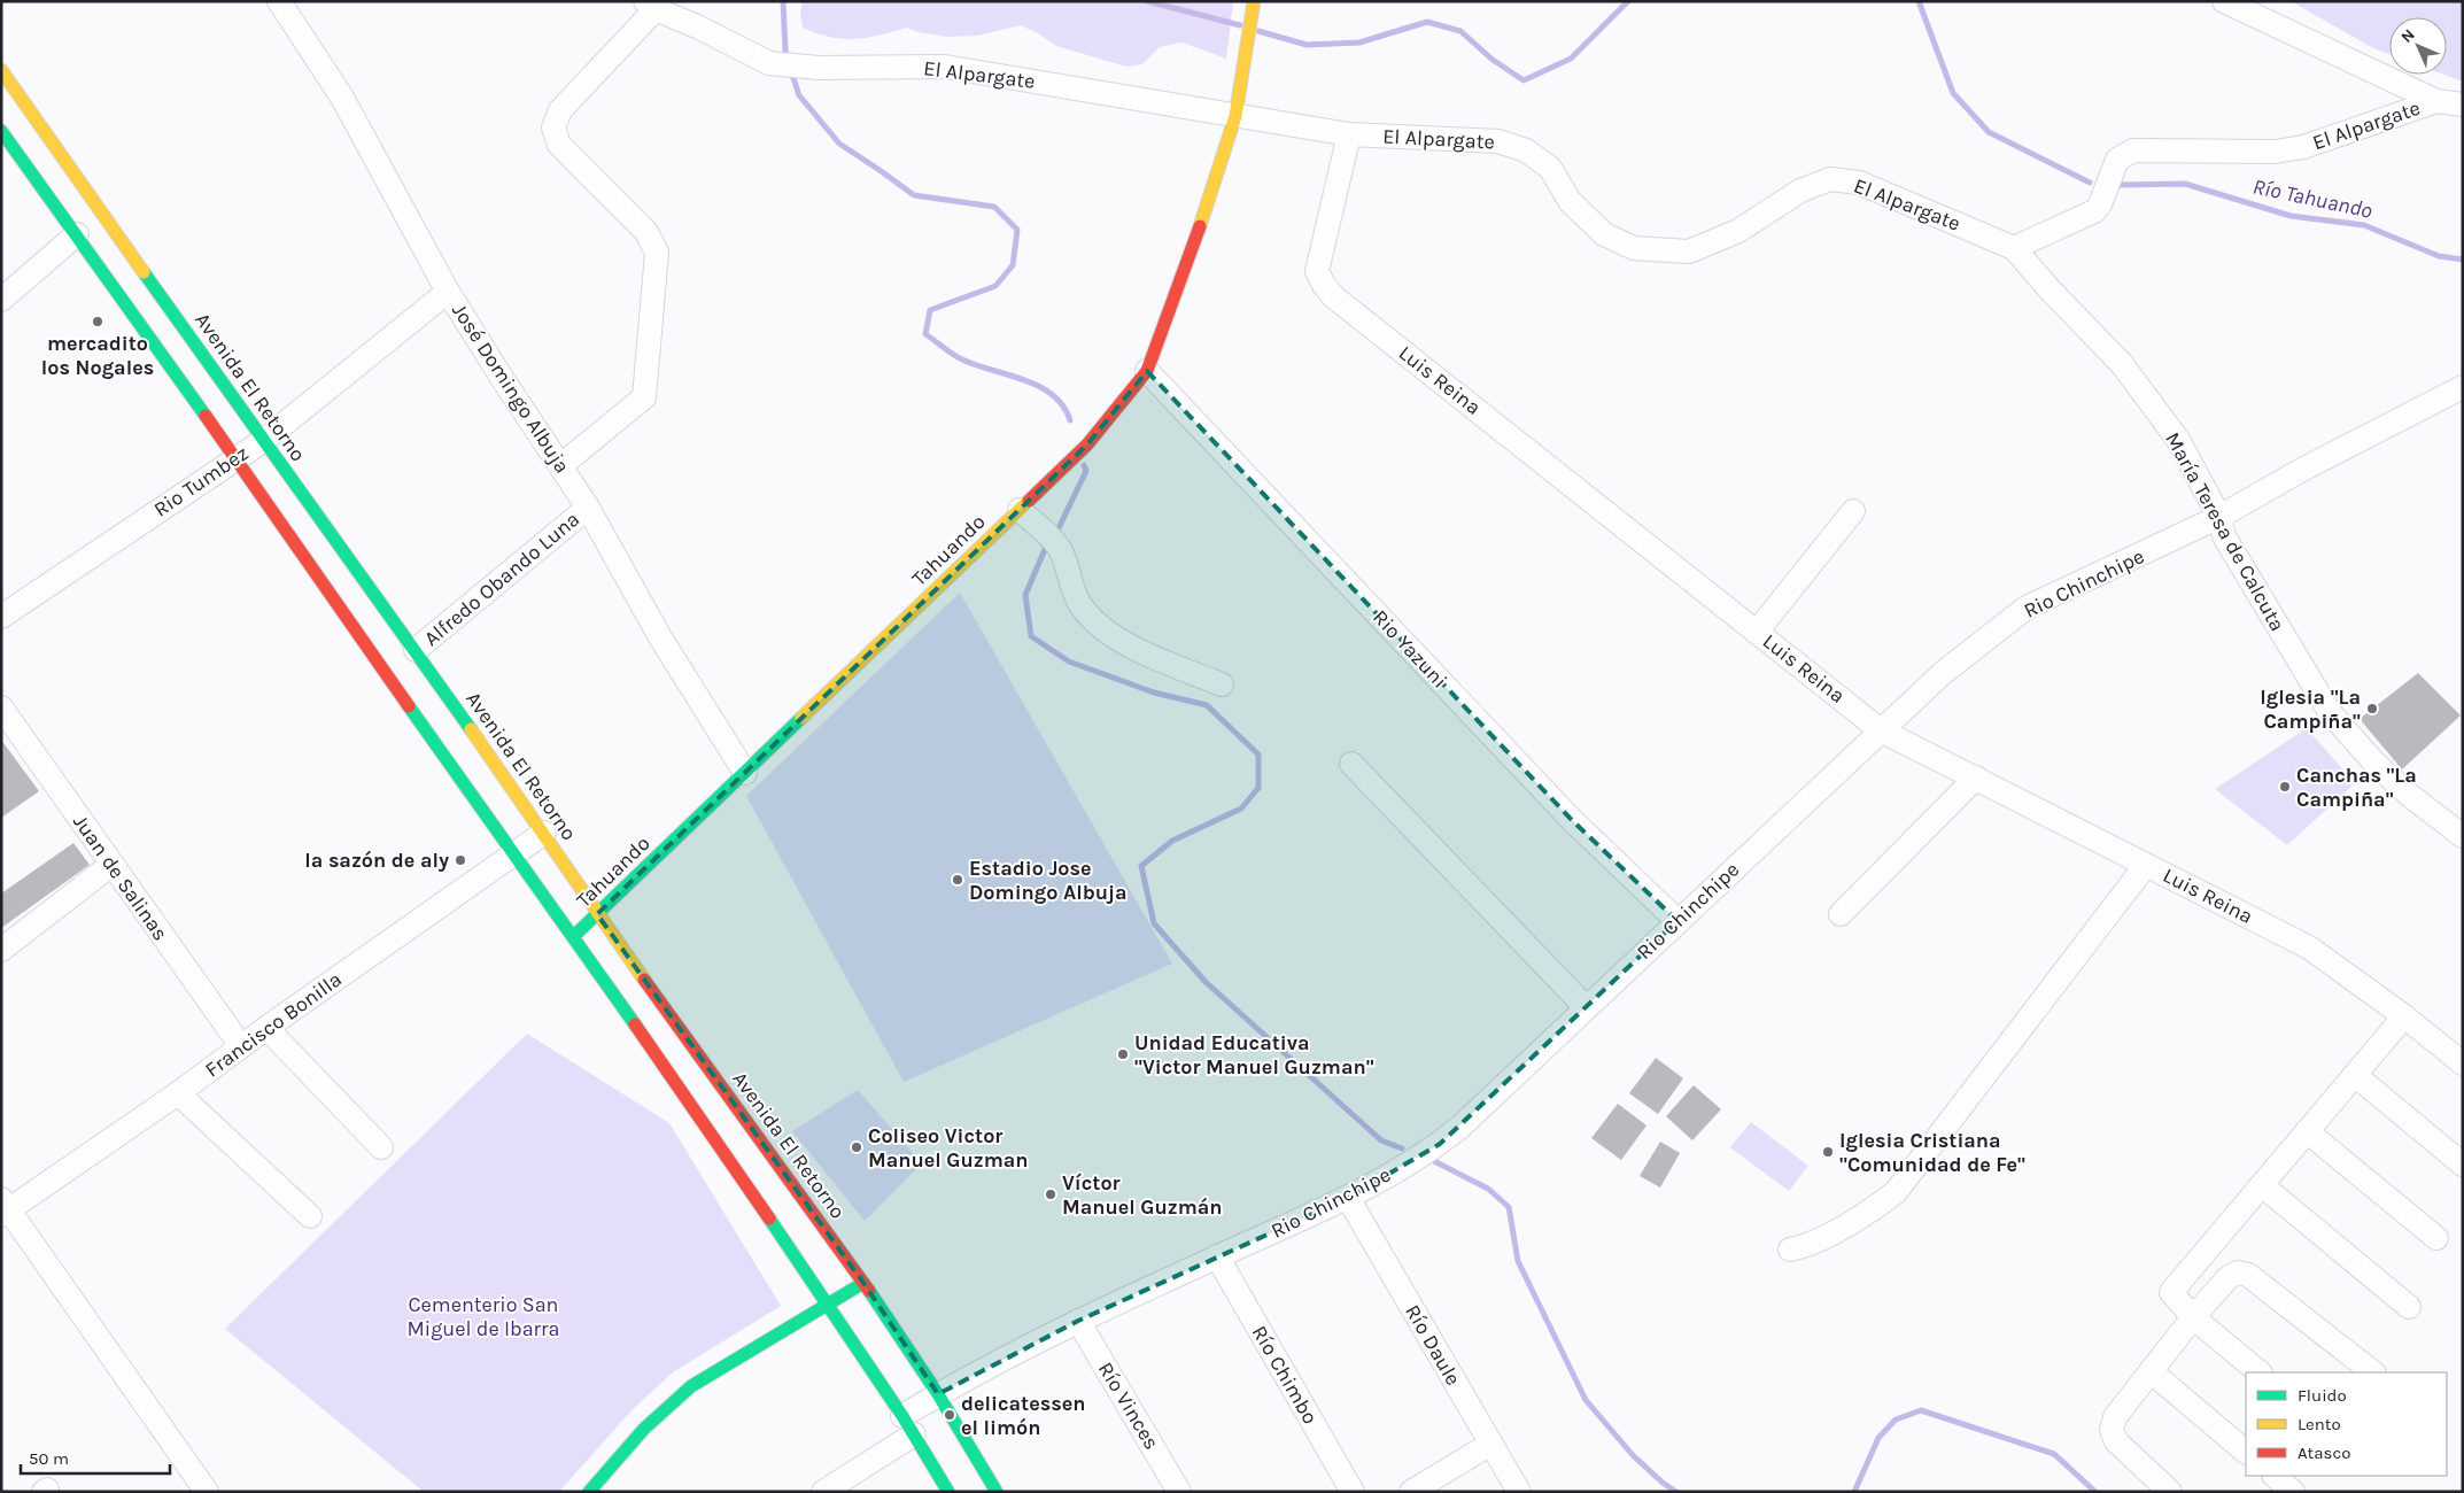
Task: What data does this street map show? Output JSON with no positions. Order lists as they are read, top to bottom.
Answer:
{
  "streets": {
    "main road": ["Avenida El Retorno", "Tahuando"],
    "street": [
      "El Alpargate",
      "Luis Reina",
      "José Domingo Albuja",
      "Rio Tumbez",
      "María Teresa de Calcuta",
      "Alfredo Obando Luna",
      "Rio Chinchipe",
      "Rio Yazuni",
      "Juan de Salinas",
      "Francisco Bonilla",
      "Río Daule",
      "Río Chimbo",
      "Río Vinces"
    ]
  },
  "crossings": [
    ["El Alpargate", "Luis Reina"],
    ["El Alpargate", "María Teresa de Calcuta"],
    ["El Alpargate", "Tahuando"],
    ["Luis Reina", "Rio Chinchipe"],
    ["Avenida El Retorno", "Rio Tumbez"],
    ["Avenida El Retorno", "Tahuando"],
    ["Avenida El Retorno", "Alfredo Obando Luna"],
    ["Avenida El Retorno", "Rio Chinchipe"],
    ["Avenida El Retorno", "Francisco Bonilla"],
    ["José Domingo Albuja", "Rio Tumbez"],
    ["José Domingo Albuja", "Tahuando"],
    ["José Domingo Albuja", "Alfredo Obando Luna"],
    ["María Teresa de Calcuta", "Rio Chinchipe"],
    ["Tahuando", "Rio Yazuni"],
    ["Rio Chinchipe", "Rio Yazuni"],
    ["Rio Chinchipe", "Río Daule"],
    ["Rio Chinchipe", "Río Chimbo"],
    ["Rio Chinchipe", "Río Vinces"],
    ["Juan de Salinas", "Francisco Bonilla"]
  ],
  "water": ["Río Tahuando"],
  "parks": ["Cementerio San Miguel de Ibarra"],
  "places": [
    "mercadito los Nogales",
    "Iglesia \"La Campiña\"",
    "Canchas \"La Campiña\"",
    "la sazón de aly",
    "Estadio Jose Domingo Albuja",
    "Unidad Educativa \"Victor Manuel Guzman\"",
    "Coliseo Victor Manuel Guzman",
    "Iglesia Cristiana \"Comunidad de Fe\"",
    "Víctor Manuel Guzmán",
    "delicatessen el limón"
  ],
  "legend": ["Fluido", "Lento", "Atasco"],
  "scale_bar": "50 m",
  "north": "top left"
}
